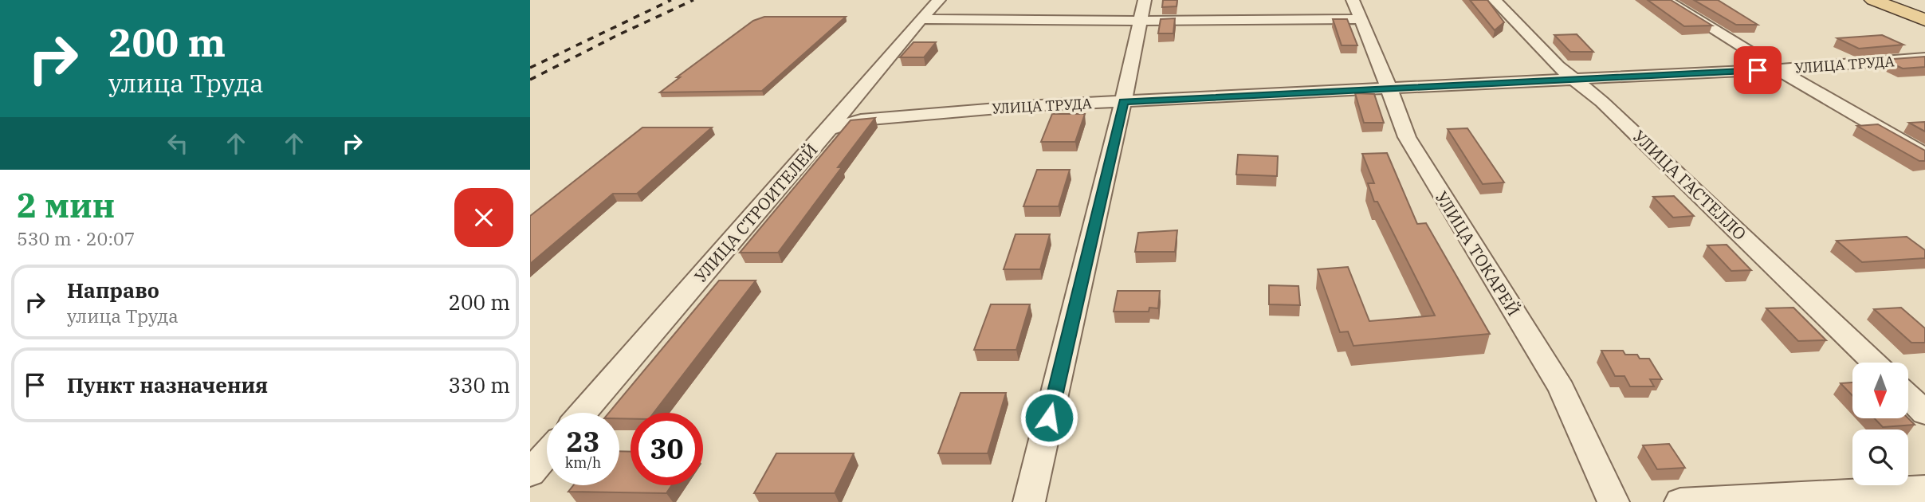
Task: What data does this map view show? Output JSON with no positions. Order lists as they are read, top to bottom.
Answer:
{
  "streets": {
    "street": [
      "УЛИЦА ТРУДА",
      "УЛИЦА ГАСТЕЛЛО",
      "УЛИЦА СТРОИТЕЛЕЙ",
      "УЛИЦА ТОКАРЕЙ"
    ]
  },
  "crossings": [
    ["УЛИЦА ТРУДА", "УЛИЦА ГАСТЕЛЛО"],
    ["УЛИЦА ТРУДА", "УЛИЦА СТРОИТЕЛЕЙ"],
    ["УЛИЦА ТРУДА", "УЛИЦА ТОКАРЕЙ"]
  ],
  "north": "bottom",
  "page": {
    "turn": ["200 m", "улица Труда"],
    "heading": ["2 мин", "530 m · 20:07"],
    "list": [
      {
        "name": "Направо",
        "note": "улица Труда",
        "value": "200 m"
      },
      {
        "name": "Пункт назначения",
        "value": "330 m"
      }
    ],
    "speed": "23 km/h",
    "limit": "30"
  }
}
